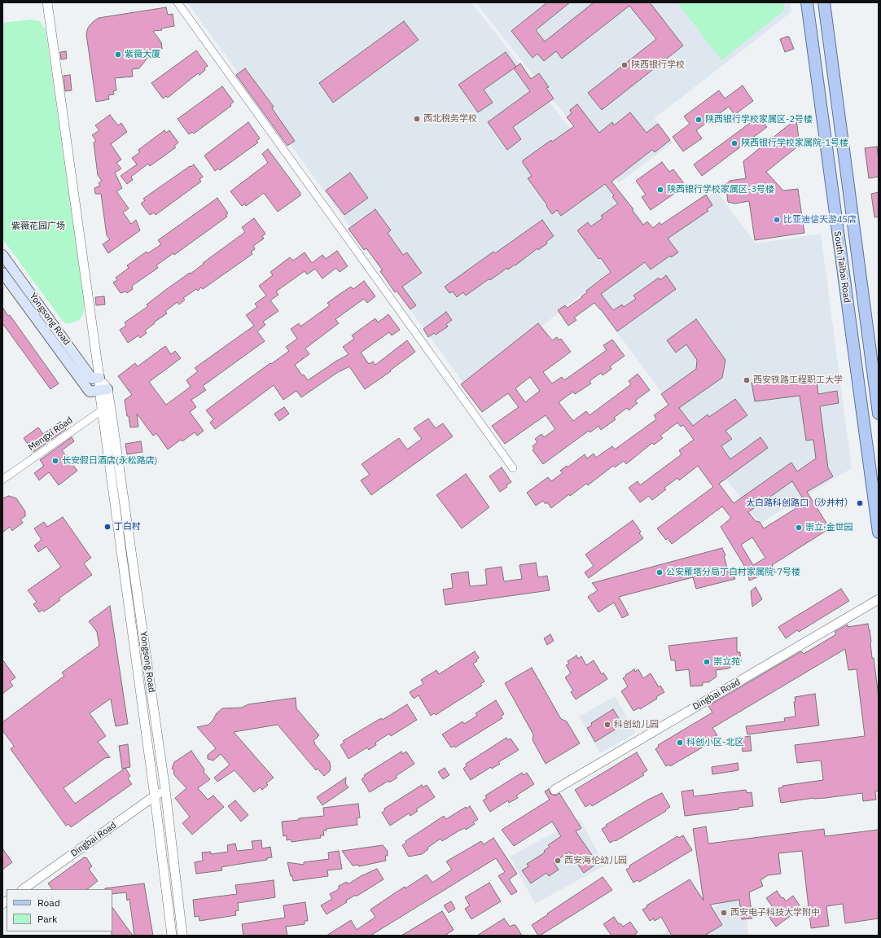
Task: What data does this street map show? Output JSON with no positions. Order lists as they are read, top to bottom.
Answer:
{
  "streets": {
    "main road": ["South Taibai Road", "Yongsong Road"],
    "street": ["Mengxi Road", "Dingbai Road"]
  },
  "crossings": [
    ["Yongsong Road", "Mengxi Road"],
    ["Yongsong Road", "Dingbai Road"]
  ],
  "parks": ["紫薇花园广场"],
  "places": [
    "紫薇大厦",
    "陕西银行学校",
    "西北税务学校",
    "陕西银行学校家属区-2号楼",
    "陕西银行学校家属院-1号楼",
    "陕西银行学校家属区-3号楼",
    "比亚迪信天游4S店",
    "西安铁路工程职工大学",
    "长安假日酒店(永松路店)",
    "太白路科创路口（沙井村）",
    "丁白村",
    "崇立·金世园",
    "公安雁塔分局丁白村家属院-7号楼",
    "崇立苑",
    "科创幼儿园",
    "科创小区-北区",
    "西安海伦幼儿园",
    "西安电子科技大学附中"
  ],
  "legend": ["Road", "Park"]
}
